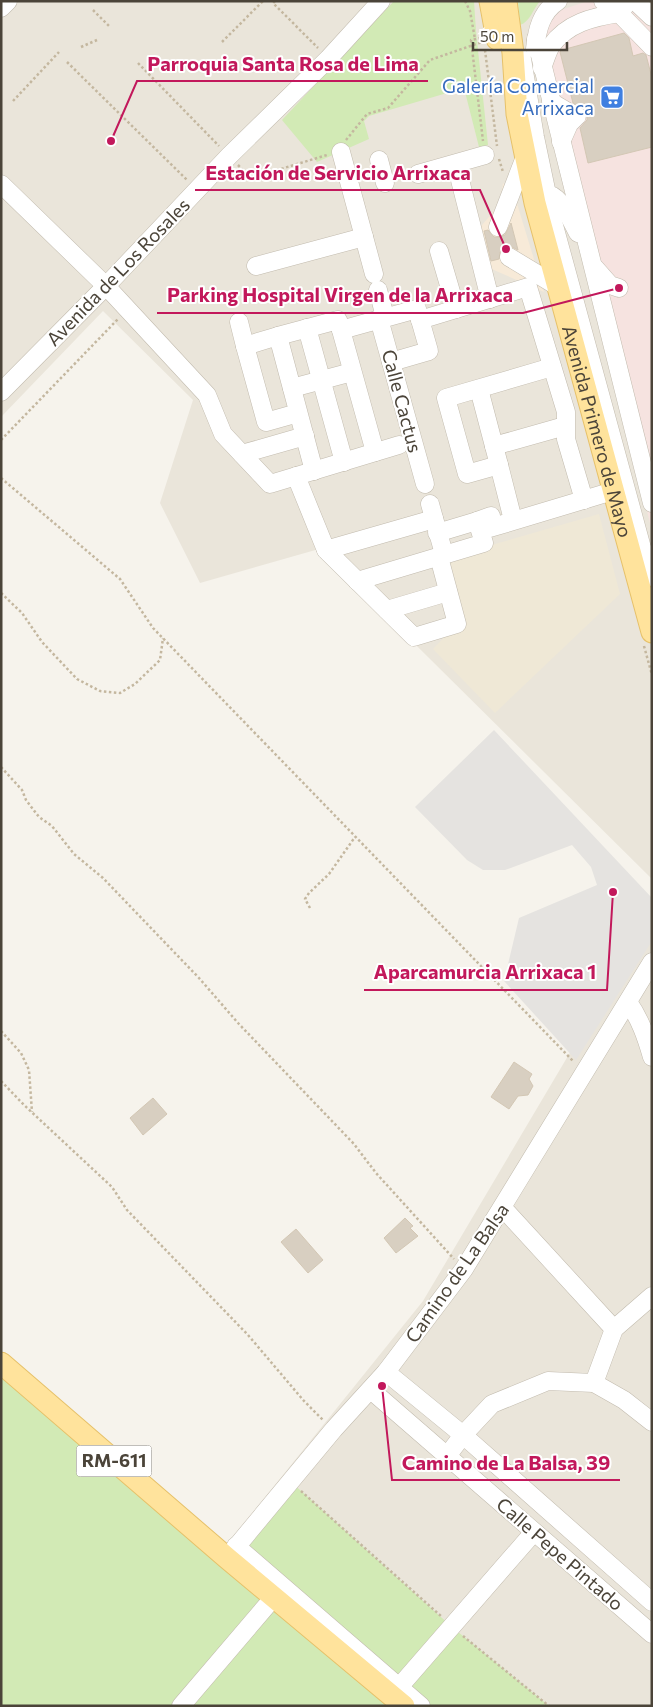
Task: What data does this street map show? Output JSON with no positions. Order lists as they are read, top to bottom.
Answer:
{
  "streets": {
    "main road": ["Avenida Primero de Mayo", "RM-611"],
    "street": [
      "Avenida de Los Rosales",
      "Calle Cactus",
      "Camino de La Balsa",
      "Calle Pepe Pintado"
    ]
  },
  "crossings": [
    ["Camino de La Balsa", "RM-611"],
    ["Camino de La Balsa", "Calle Pepe Pintado"]
  ],
  "places": {
    "supermarket": ["Galería Comercial Arrixaca"],
    "other": [
      "Parroquia Santa Rosa de Lima",
      "Estación de Servicio Arrixaca",
      "Parking Hospital Virgen de la Arrixaca",
      "Aparcamurcia Arrixaca 1",
      "Camino de La Balsa, 39"
    ]
  },
  "scale_bar": "50 m"
}
